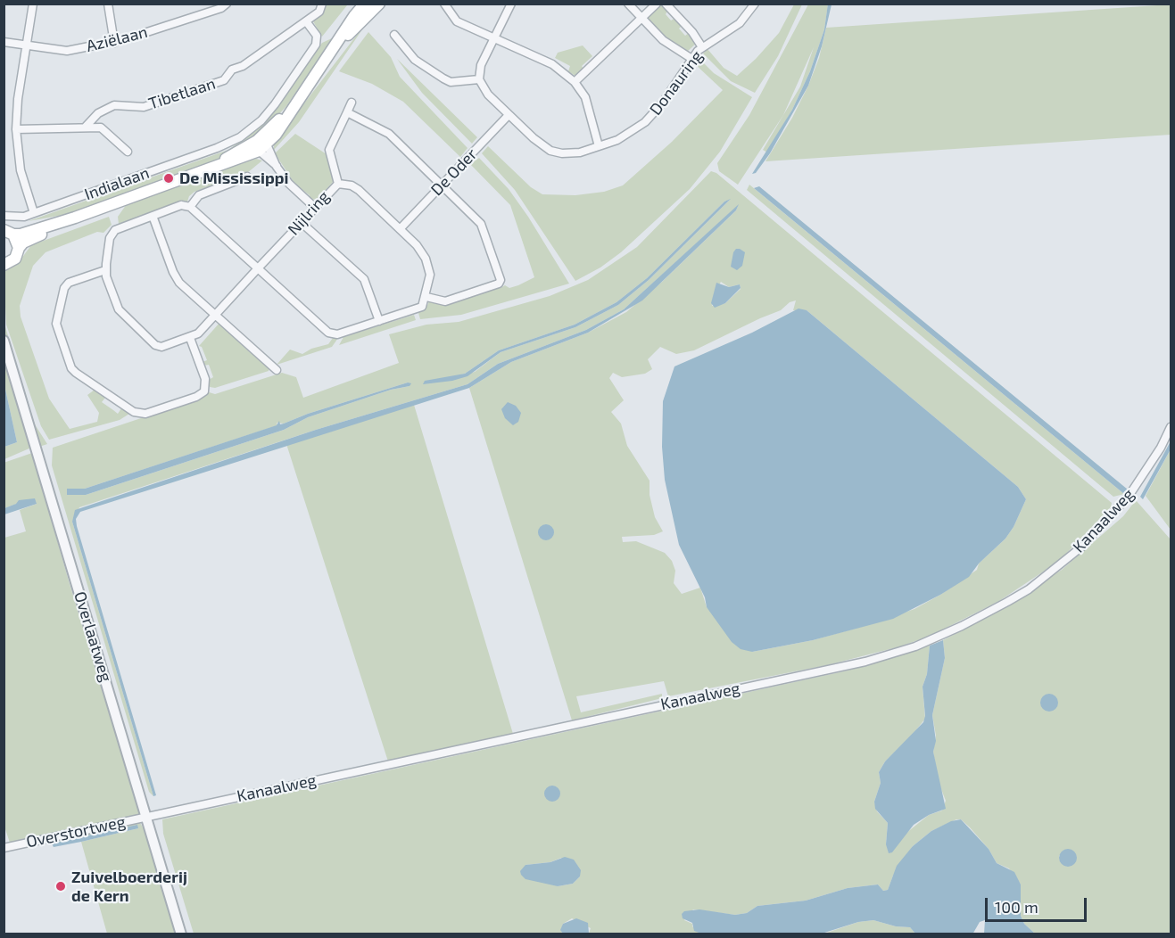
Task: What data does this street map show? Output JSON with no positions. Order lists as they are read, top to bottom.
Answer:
{
  "streets": {
    "street": [
      "Aziëlaan",
      "Donauring",
      "Tibetlaan",
      "De Oder",
      "Indialaan",
      "Nijlring",
      "Kanaalweg",
      "Overlaatweg",
      "Overstortweg"
    ]
  },
  "crossings": [
    ["Donauring", "De Oder"],
    ["Tibetlaan", "Indialaan"],
    ["De Oder", "Nijlring"],
    ["Kanaalweg", "Overlaatweg"],
    ["Kanaalweg", "Overstortweg"],
    ["Overlaatweg", "Overstortweg"]
  ],
  "places": ["De Mississippi", "Zuivelboerderij de Kern"],
  "scale_bar": "100 m"
}
